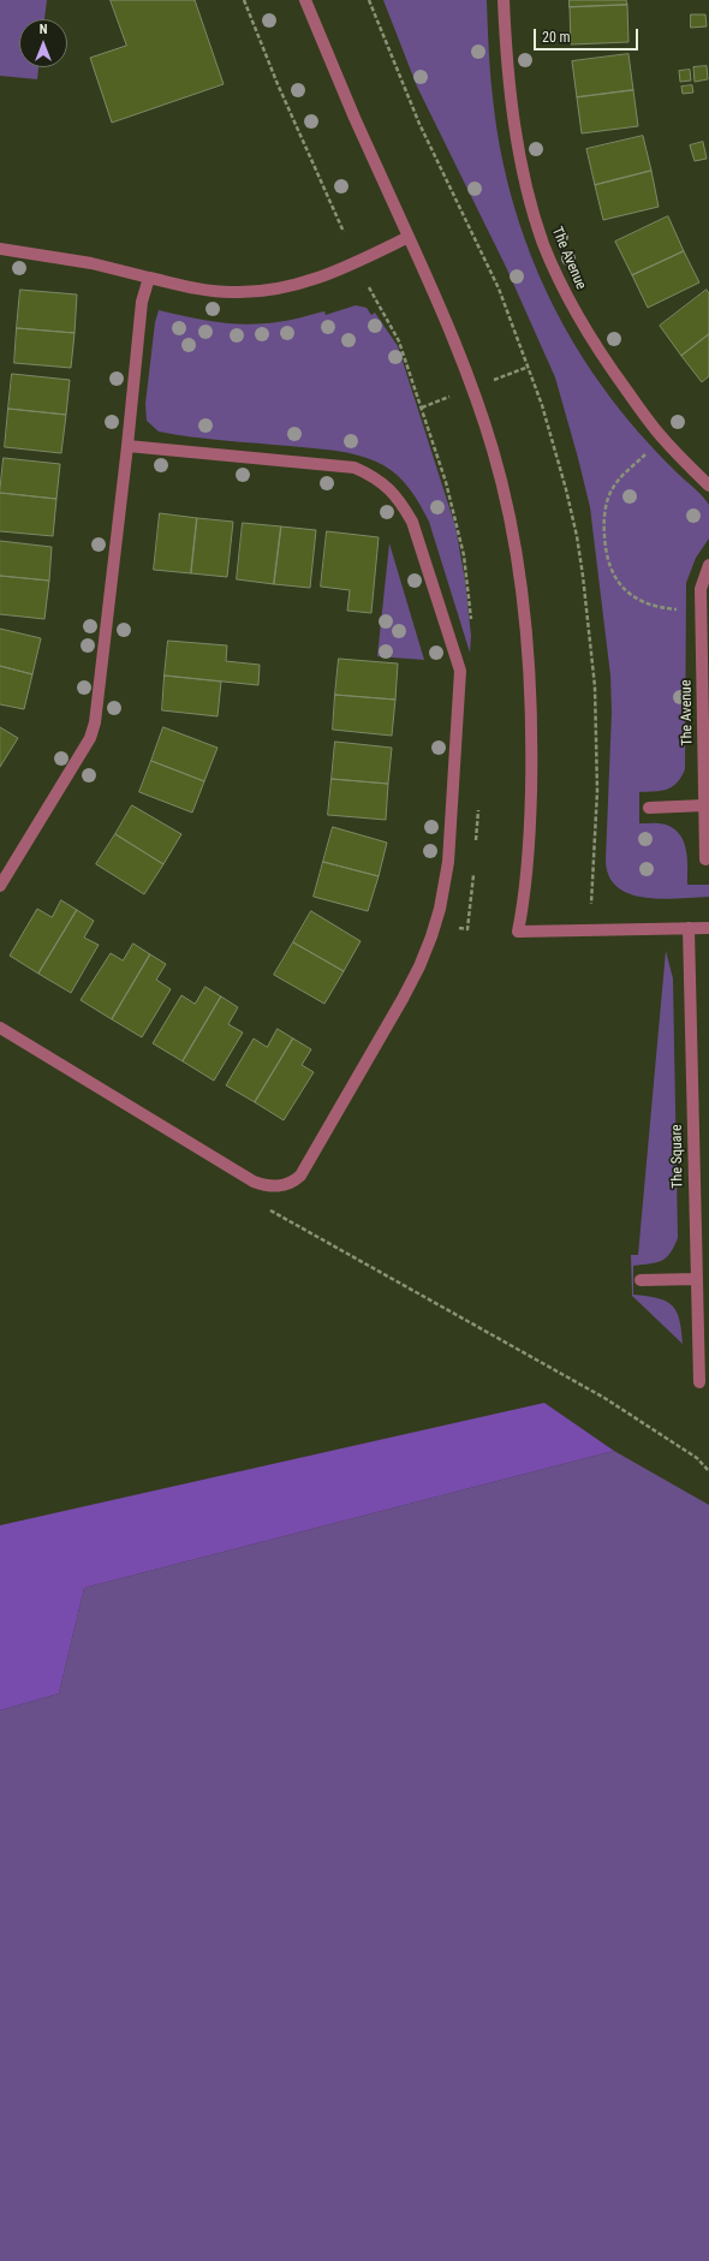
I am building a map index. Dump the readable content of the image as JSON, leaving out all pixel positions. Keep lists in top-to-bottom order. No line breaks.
{"streets":{"street":["The Avenue","The Square"]},"scale_bar":"20 m","north":"top"}
